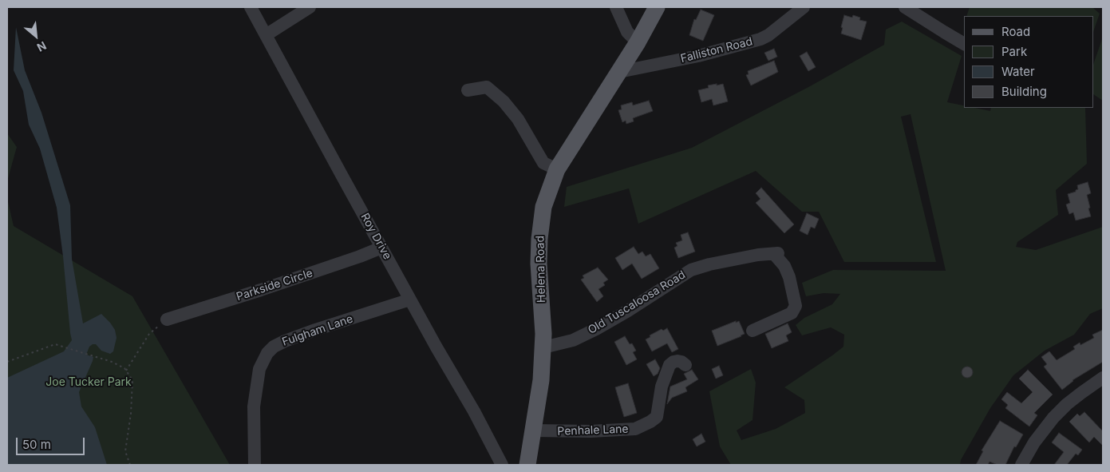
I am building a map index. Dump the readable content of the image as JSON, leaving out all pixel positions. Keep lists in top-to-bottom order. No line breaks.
{"streets":{"main road":["Helena Road"],"street":["Falliston Road","Roy Drive","Parkside Circle","Old Tuscaloosa Road","Fulgham Lane","Penhale Lane"]},"crossings":[["Falliston Road","Helena Road"],["Roy Drive","Parkside Circle"],["Roy Drive","Fulgham Lane"],["Helena Road","Old Tuscaloosa Road"],["Helena Road","Penhale Lane"]],"parks":["Joe Tucker Park"],"legend":["Road","Park","Water","Building"],"scale_bar":"50 m","north":"bottom right"}
